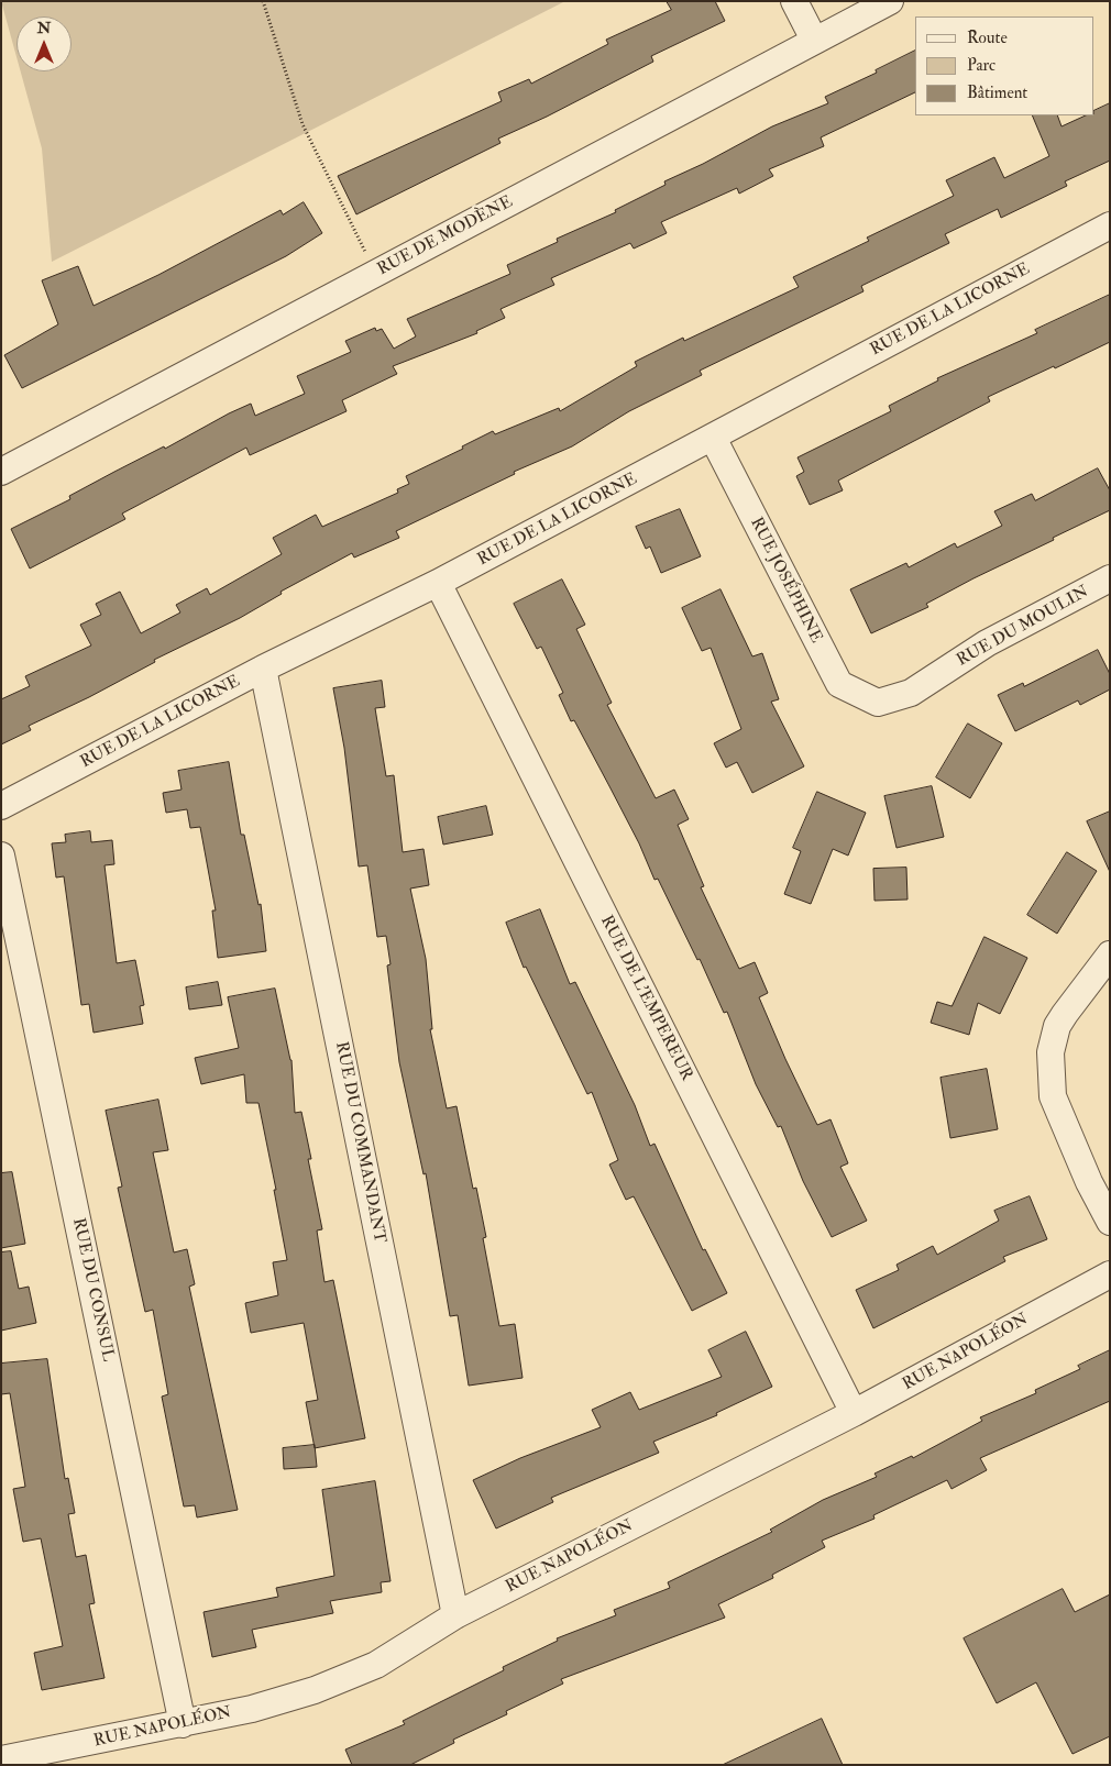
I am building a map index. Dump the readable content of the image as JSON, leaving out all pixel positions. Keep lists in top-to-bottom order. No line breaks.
{"streets":{"street":["RUE DE MODÈNE","RUE DE LA LICORNE","RUE JOSÉPHINE","RUE DU MOULIN","RUE DE L'EMPEREUR","RUE DU COMMANDANT","RUE DU CONSUL","RUE NAPOLÉON"]},"crossings":[["RUE DE LA LICORNE","RUE JOSÉPHINE"],["RUE DE LA LICORNE","RUE DE L'EMPEREUR"],["RUE DE LA LICORNE","RUE DU COMMANDANT"],["RUE JOSÉPHINE","RUE DU MOULIN"],["RUE DE L'EMPEREUR","RUE NAPOLÉON"],["RUE DU COMMANDANT","RUE NAPOLÉON"],["RUE DU CONSUL","RUE NAPOLÉON"]],"legend":["Route","Parc","Bâtiment"],"north":"top"}
